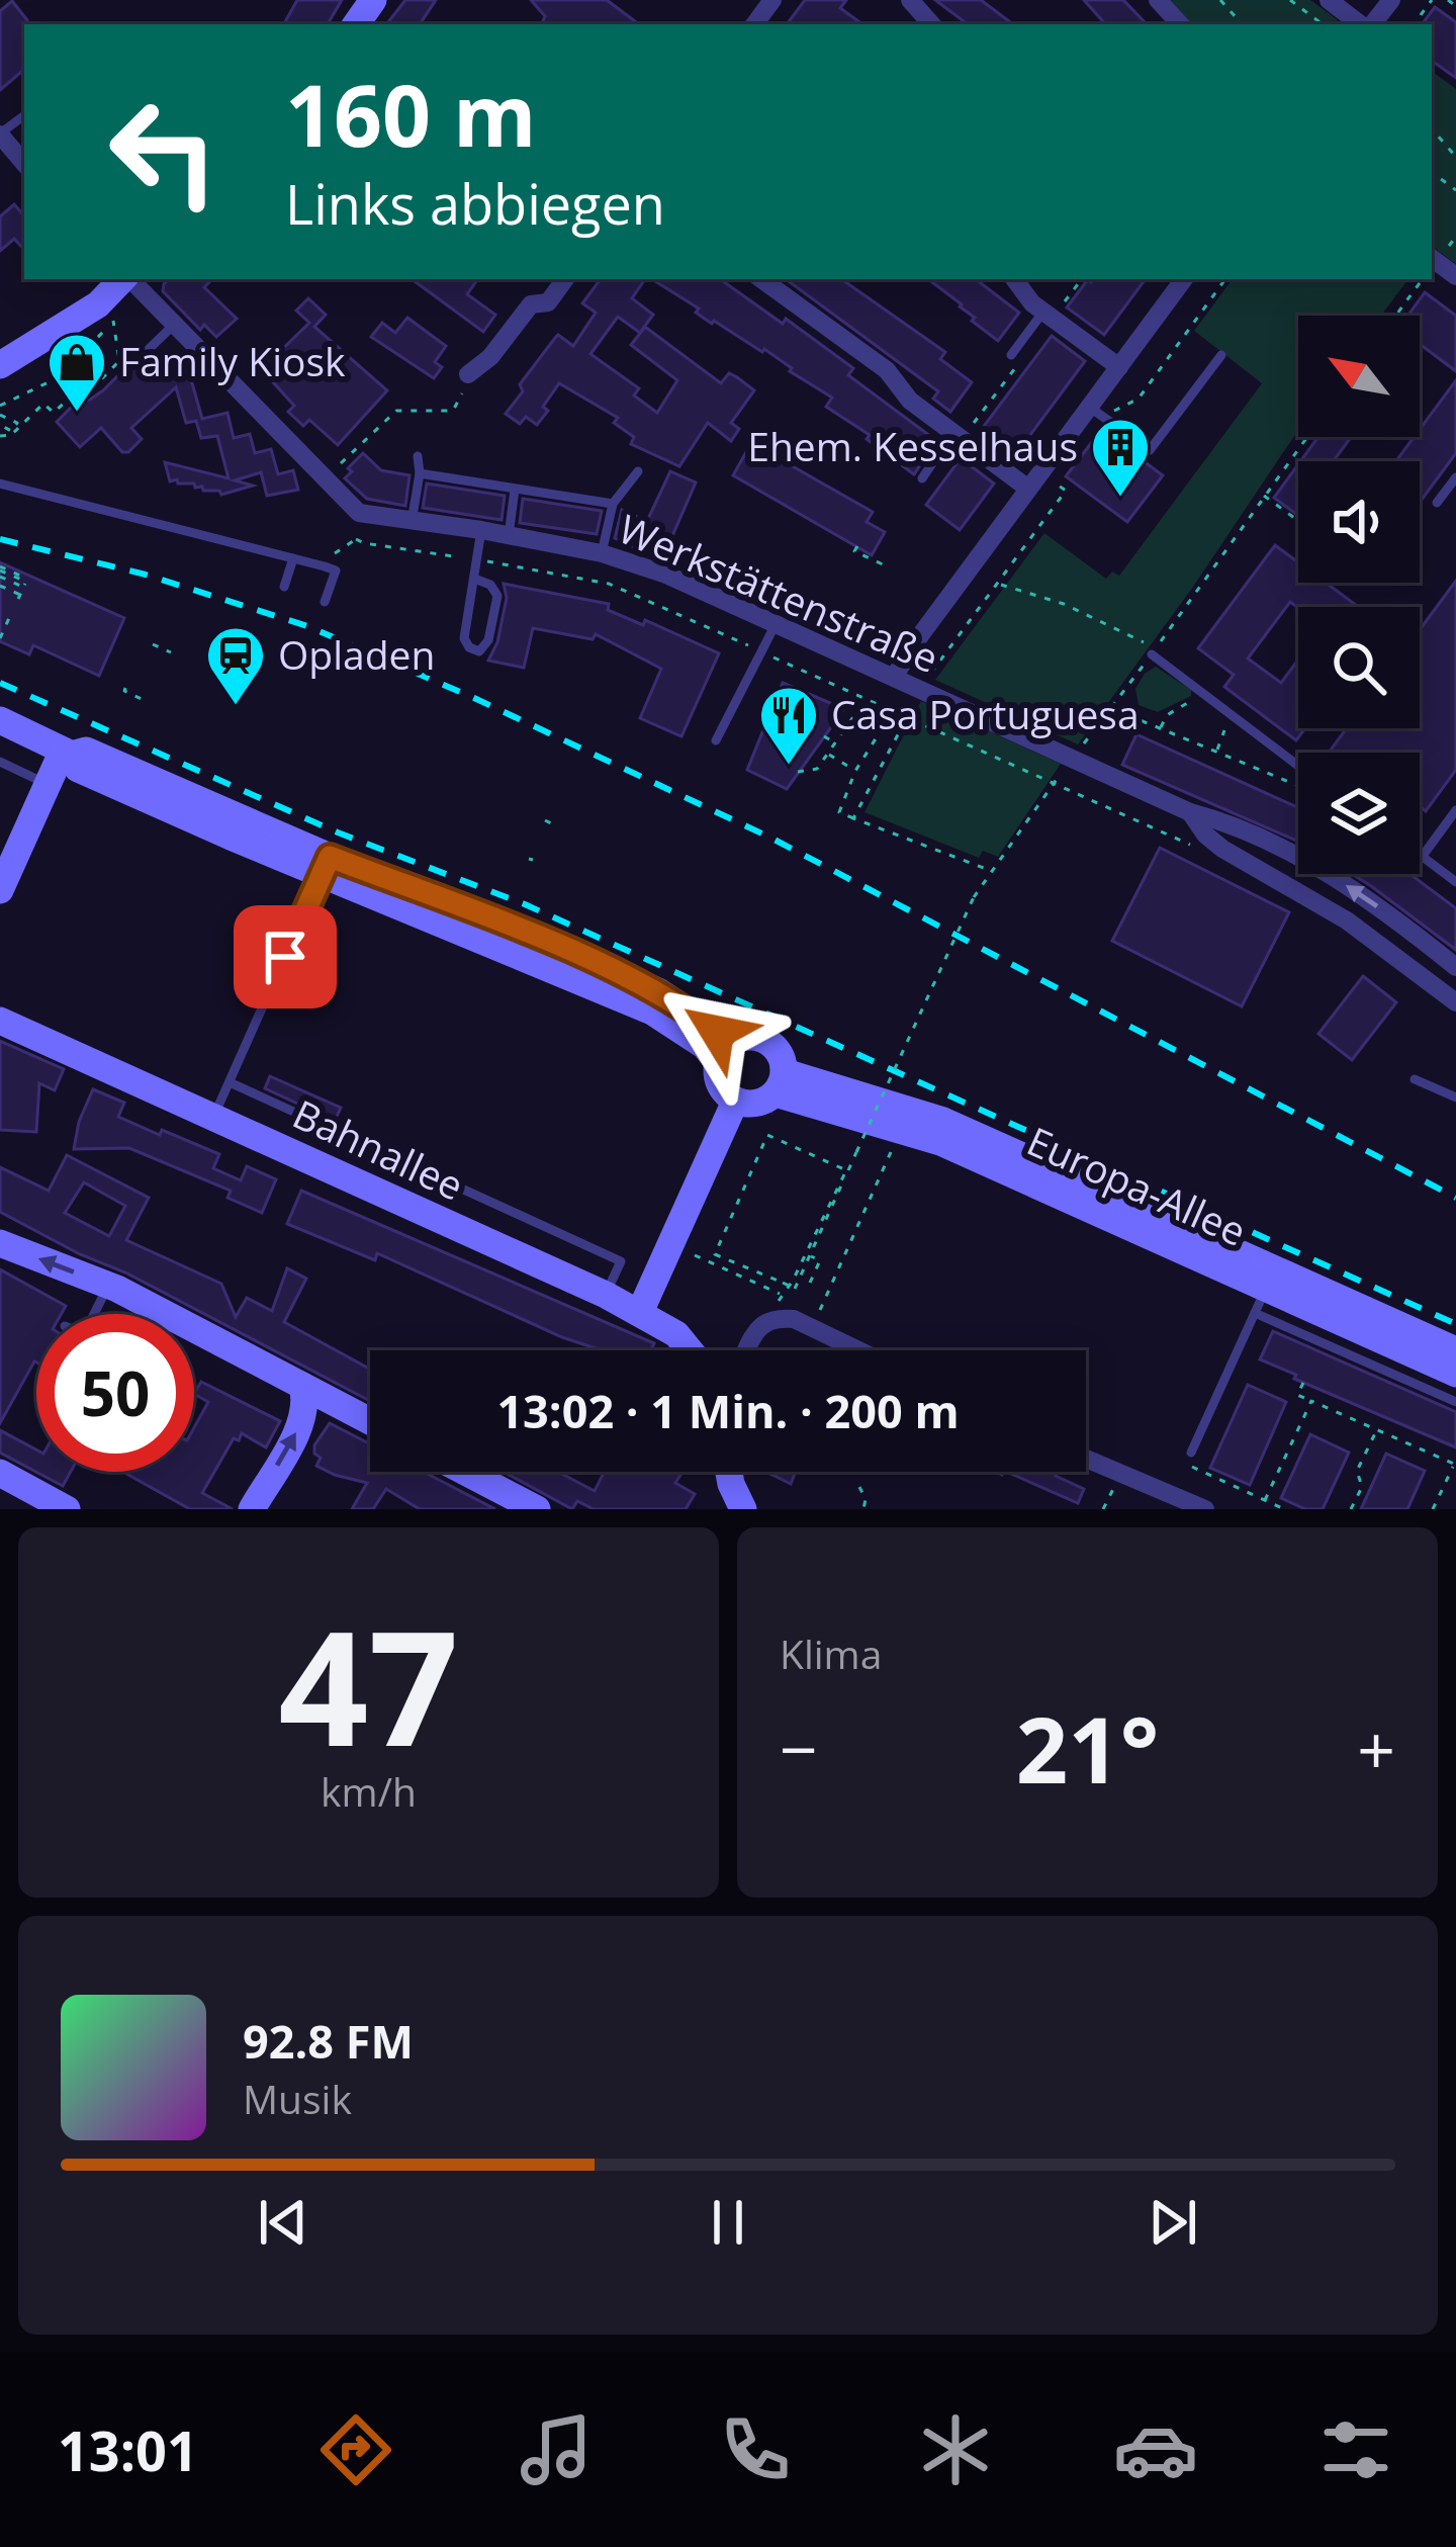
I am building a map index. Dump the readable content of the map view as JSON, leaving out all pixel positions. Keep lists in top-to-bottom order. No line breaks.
{"streets":{"main road":["Bahnallee","Europa-Allee"],"street":["Werkstättenstraße"]},"places":{"shop":["Family Kiosk"],"building":["Ehem. Kesselhaus"],"station":["Opladen"],"restaurant":["Casa Portuguesa"]},"north":"top left","page":{"turn":["160 m","Links abbiegen"],"limit":"50","trip":"13:02 · 1 Min. · 200 m","tile":[["47","km/h"],"Klima"],"heat":["−","21°","+"],"song":["92.8 FM","Musik"],"tabs":"13:01"}}
